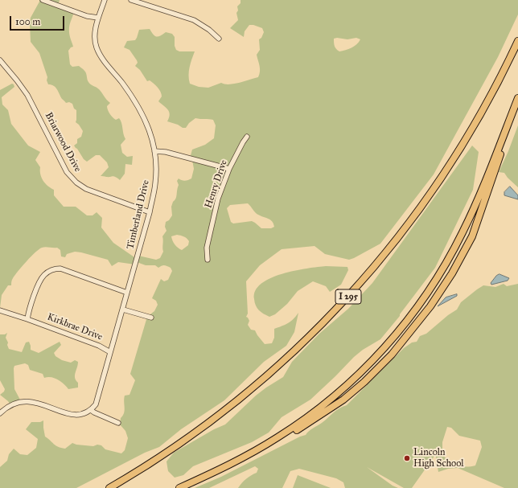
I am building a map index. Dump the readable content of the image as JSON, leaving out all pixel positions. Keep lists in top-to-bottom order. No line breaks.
{"streets":{"highway":["I 295"],"street":["Briarwood Drive","Henry Drive","Timberland Drive","Kirkbrae Drive"]},"crossings":[["Briarwood Drive","Timberland Drive"],["Timberland Drive","Kirkbrae Drive"]],"places":["Lincoln High School"],"scale_bar":"100 m"}
